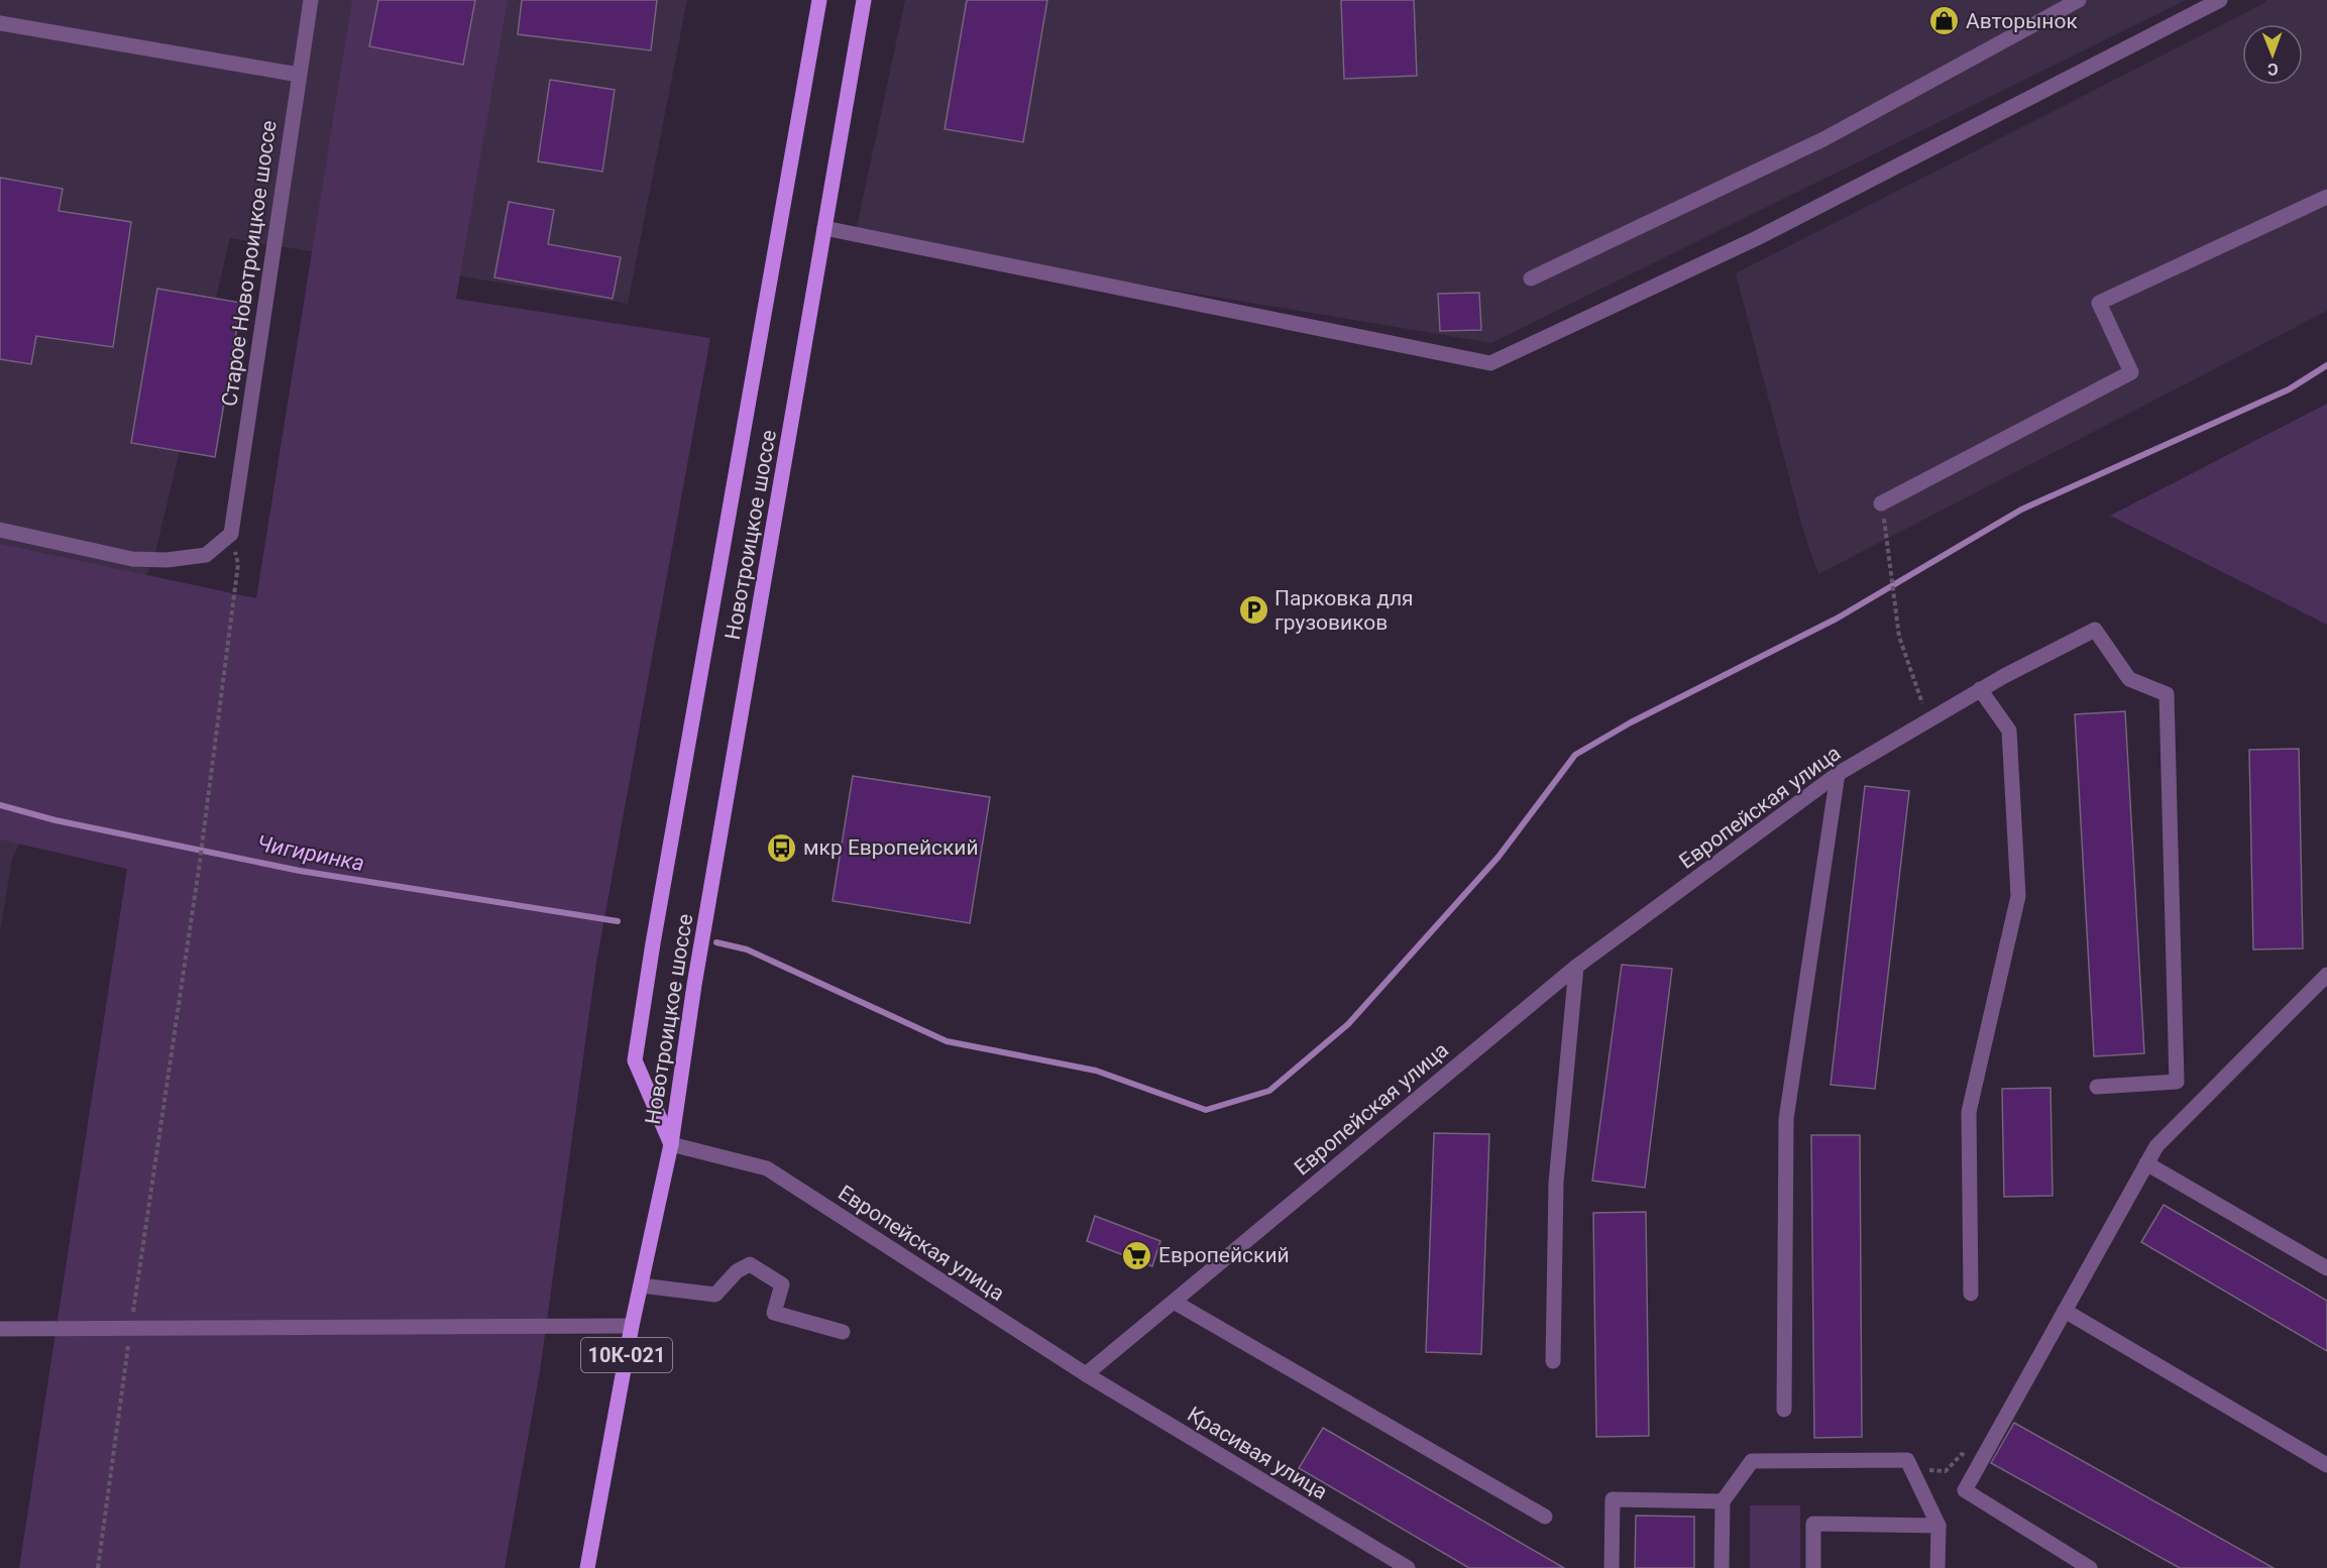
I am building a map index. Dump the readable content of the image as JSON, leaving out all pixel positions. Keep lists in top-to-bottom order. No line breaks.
{"streets":{"main road":["Новотроицкое шоссе","10К-021"],"street":["Старое Новотроицкое шоссе","Европейская улица","Красивая улица"]},"crossings":[["Новотроицкое шоссе","Европейская улица"],["Новотроицкое шоссе","10К-021"],["Европейская улица","10К-021"],["Европейская улица","Красивая улица"]],"water":["Чигиринка"],"places":{"shop":["Авторынок"],"parking":["Парковка для грузовиков"],"bus stop":["мкр Европейский"],"supermarket":["Европейский"]},"north":"bottom"}
